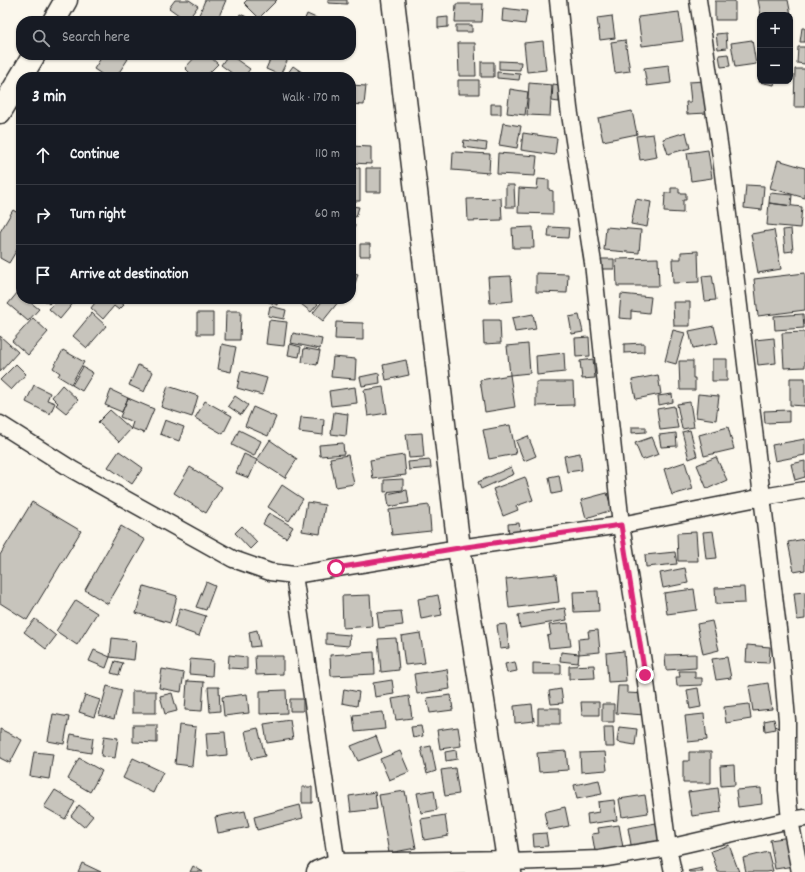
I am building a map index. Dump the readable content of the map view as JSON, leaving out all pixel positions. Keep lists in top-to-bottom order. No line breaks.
{"page":{"map_buttons":["+","−"],"search":"Search here","heading":["3 min","Walk · 170 m"],"list":[["Continue","110 m"],["Turn right","60 m"],"Arrive at destination"]}}
